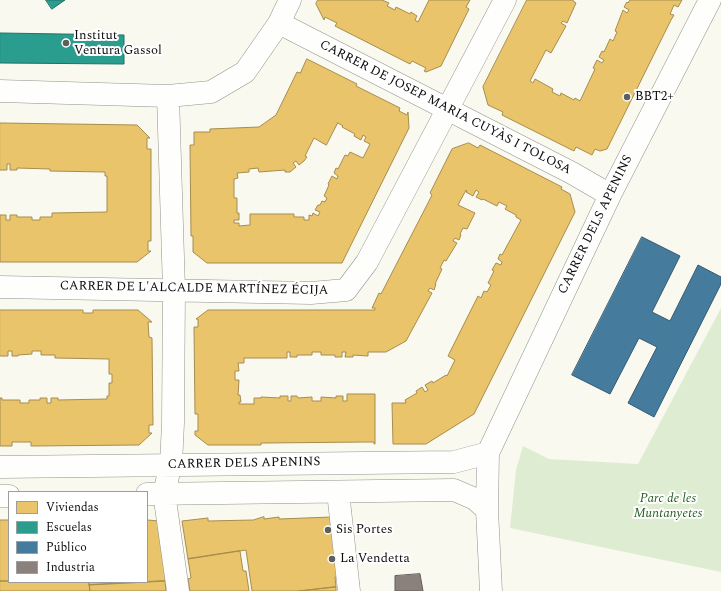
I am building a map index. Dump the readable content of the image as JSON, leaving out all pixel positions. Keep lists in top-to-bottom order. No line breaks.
{"streets":{"street":["CARRER DE JOSEP MARIA CUYÀS I TOLOSA","CARRER DELS APENINS","CARRER DE L'ALCALDE MARTÍNEZ ÉCIJA"]},"crossings":[["CARRER DE JOSEP MARIA CUYÀS I TOLOSA","CARRER DELS APENINS"],["CARRER DE JOSEP MARIA CUYÀS I TOLOSA","CARRER DE L'ALCALDE MARTÍNEZ ÉCIJA"]],"parks":["Parc de les Muntanyetes"],"places":["Institut Ventura Gassol","BBT2+","Sis Portes","La Vendetta"],"legend":["Viviendas","Escuelas","Público","Industria"]}
